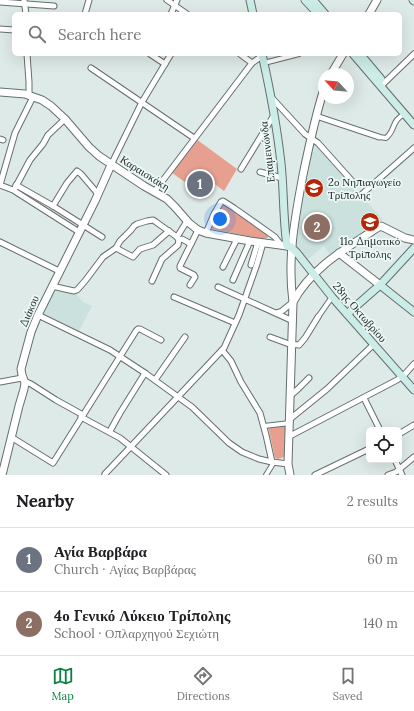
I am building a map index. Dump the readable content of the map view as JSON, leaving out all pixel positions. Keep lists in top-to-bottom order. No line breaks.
{"streets":{"main road":["Επαμεινώνδα","28ης Οκτωβρίου"],"street":["Καραισκάκη","Διάκου"]},"crossings":[["Επαμεινώνδα","Καραισκάκη"],["Επαμεινώνδα","28ης Οκτωβρίου"],["Καραισκάκη","Διάκου"],["Καραισκάκη","28ης Οκτωβρίου"]],"places":{"school or university":["2ο Νηπιαγωγείο Τρίπολης","11ο Δημοτικό Τρίπολης"]},"north":"top left","page":{"search":"Search here","pins":["1","2"],"heading":["Nearby","2 results"],"list":[{"mark":"1","name":"Αγία Βαρβάρα","note":"Church · Αγίας Βαρβάρας","value":"60 m"},{"mark":"2","name":"4ο Γενικό Λύκειο Τρίπολης","note":"School · Οπλαρχηγού Σεχιώτη","value":"140 m"}],"nav":["Map","Directions","Saved"]}}
